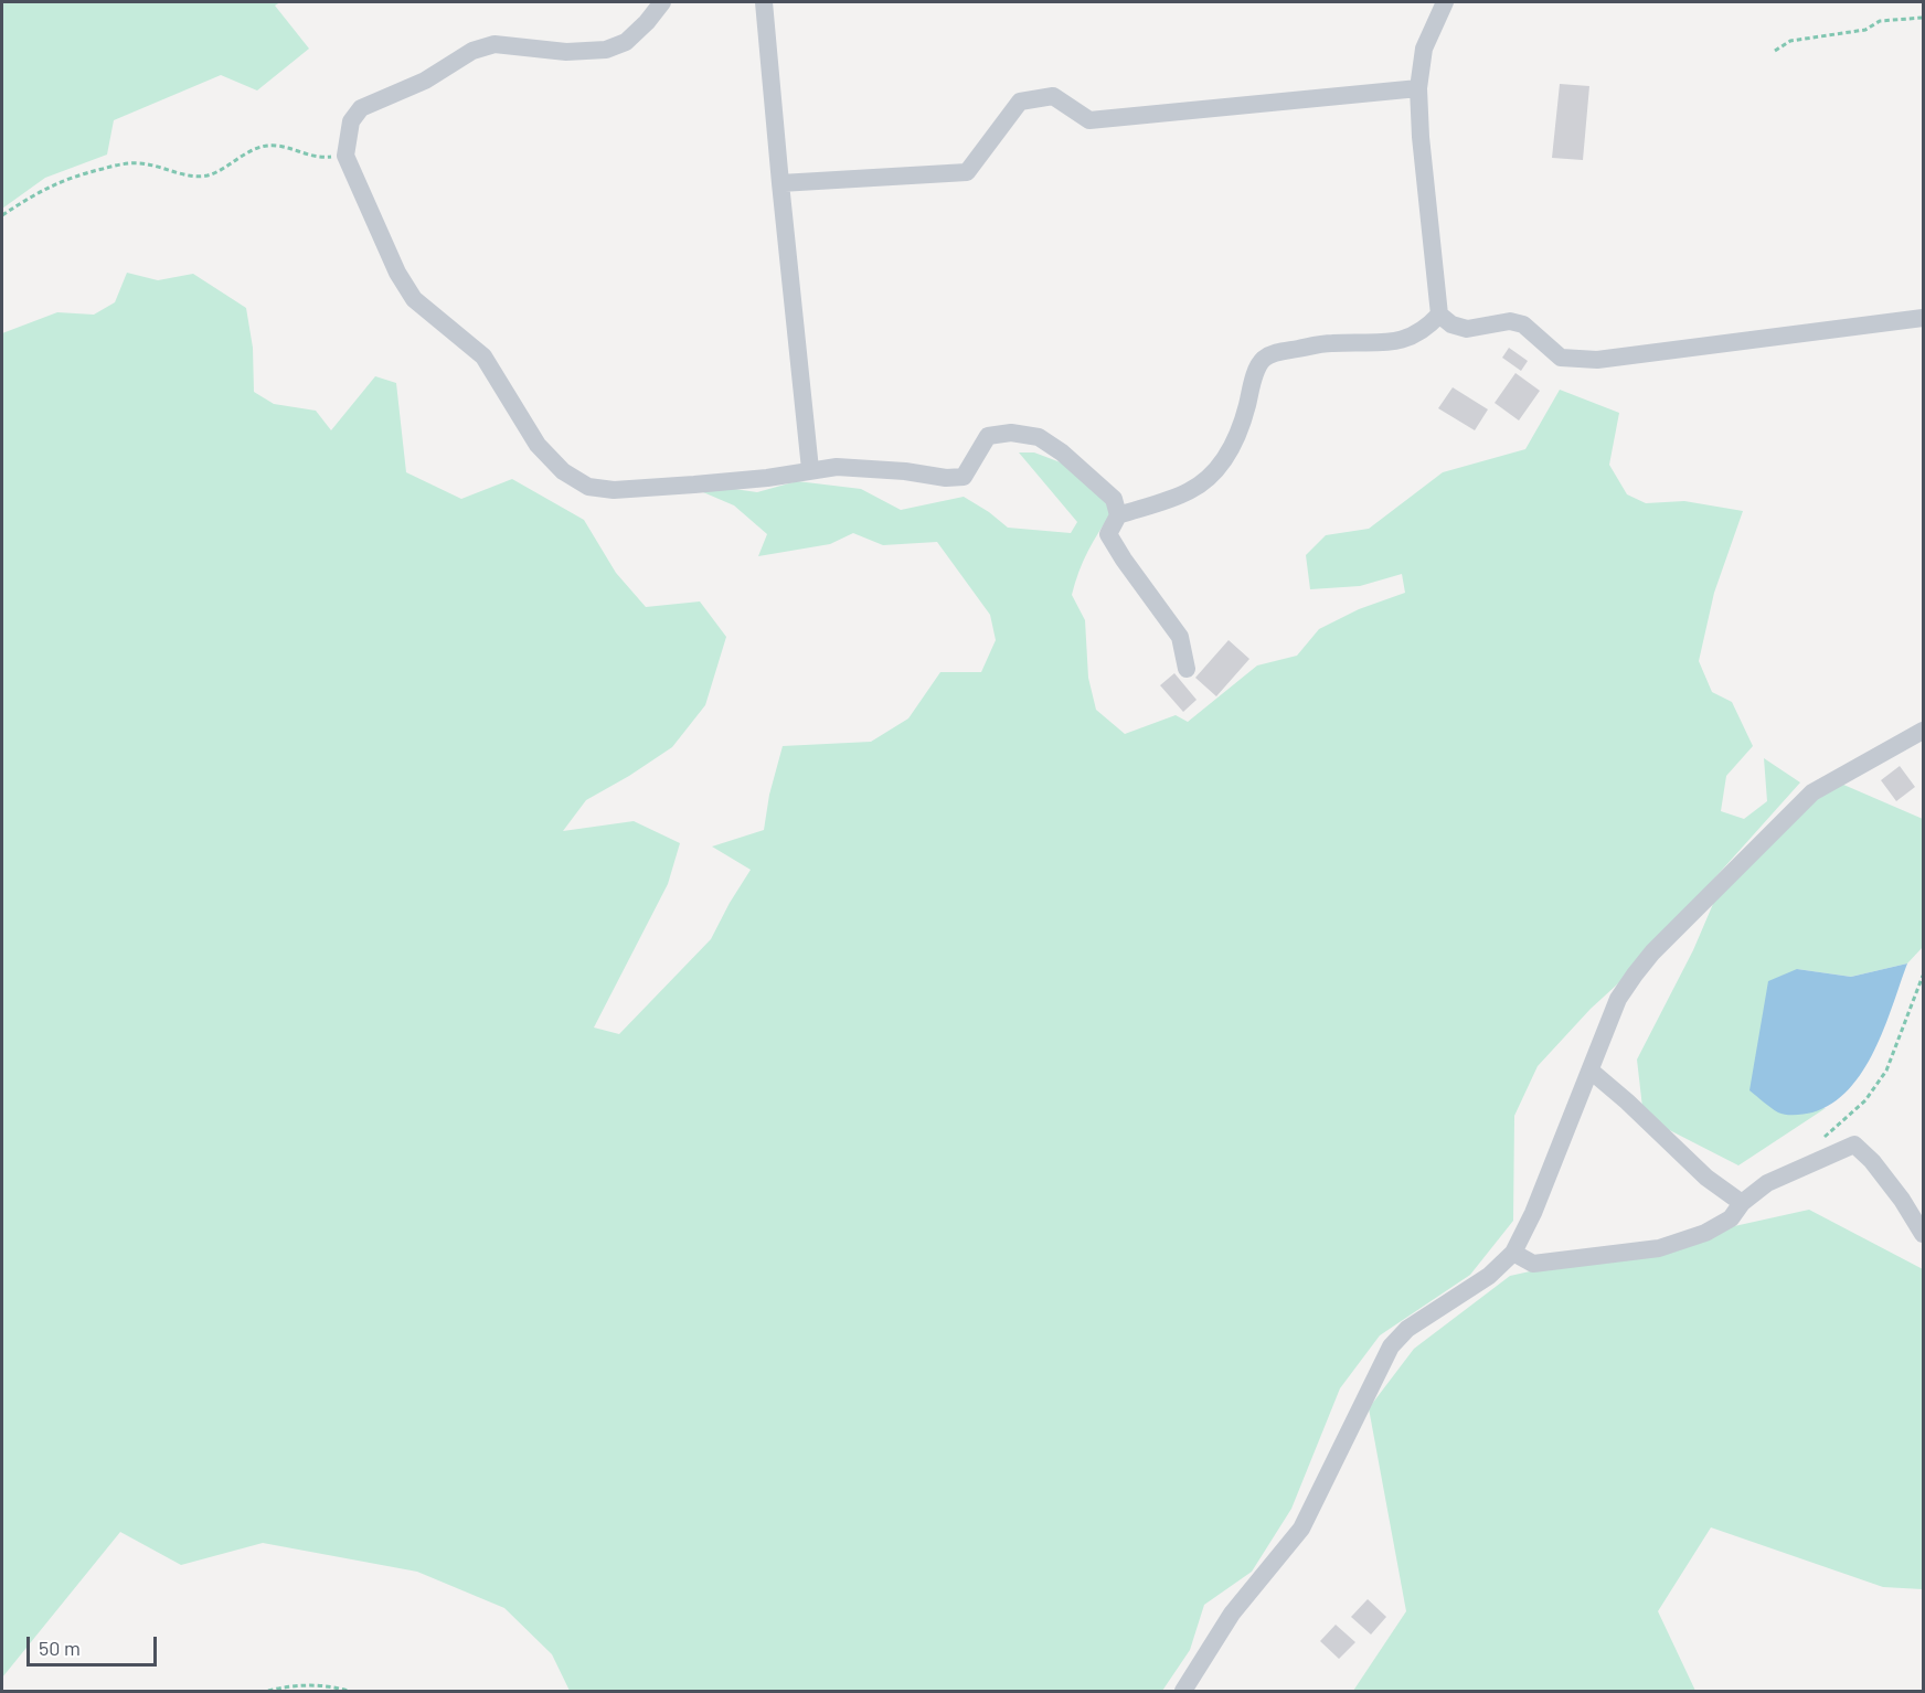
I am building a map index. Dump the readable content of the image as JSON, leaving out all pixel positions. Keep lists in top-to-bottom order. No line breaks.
{"scale_bar":"50 m"}
